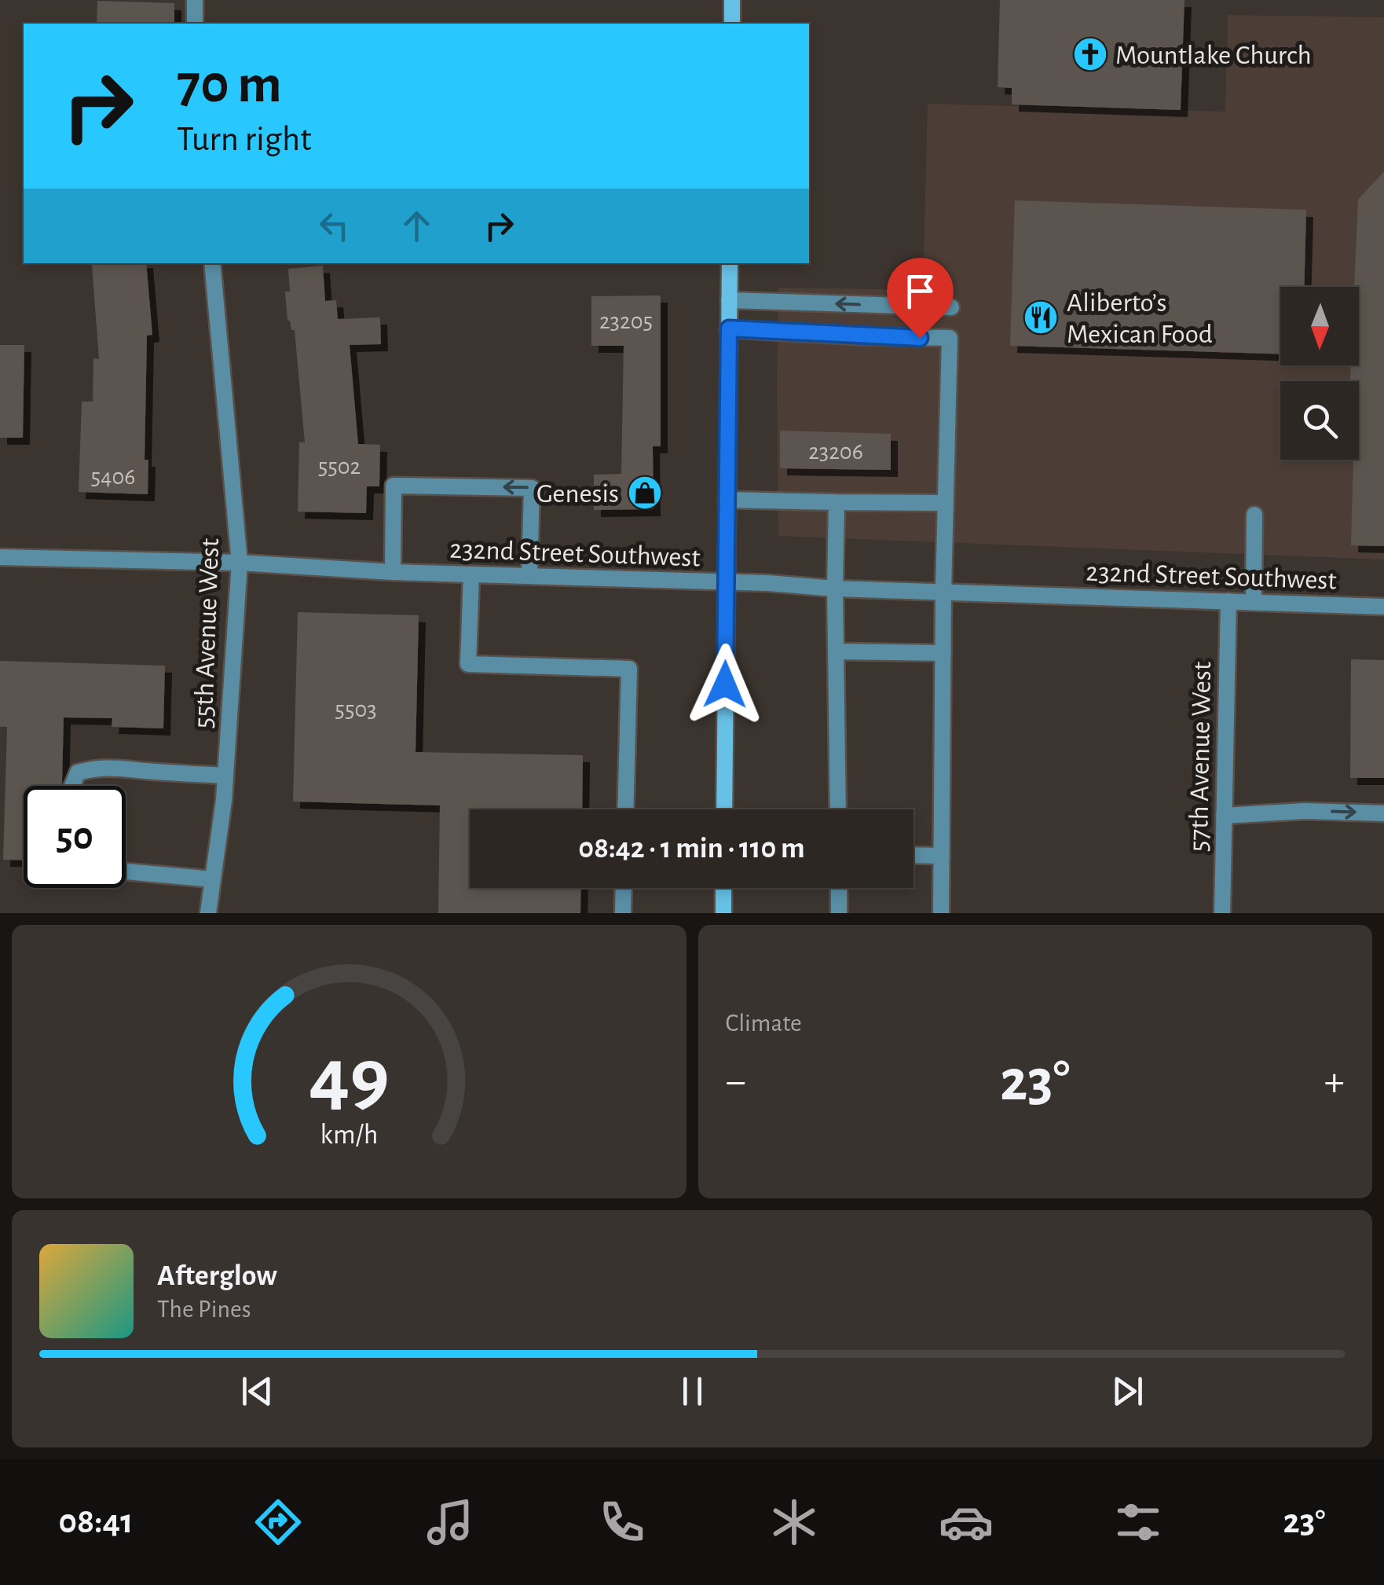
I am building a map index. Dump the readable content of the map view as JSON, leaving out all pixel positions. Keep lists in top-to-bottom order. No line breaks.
{"streets":{"street":["232nd Street Southwest","55th Avenue West","57th Avenue West"]},"crossings":[["232nd Street Southwest","55th Avenue West"],["232nd Street Southwest","57th Avenue West"]],"places":{"church":["Mountlake Church"],"restaurant":["Aliberto’s Mexican Food"],"shop":["Genesis"]},"house_numbers":["23205","23206","5502","5406","5503"],"north":"bottom","page":{"turn":["70 m","Turn right"],"limit":"50","trip":"08:42 · 1 min · 110 m","tile":"Climate","heat":["−","23°","+"],"song":["Afterglow","The Pines"],"tabs":["08:41","23°"],"gauge":["49","km/h"]}}
